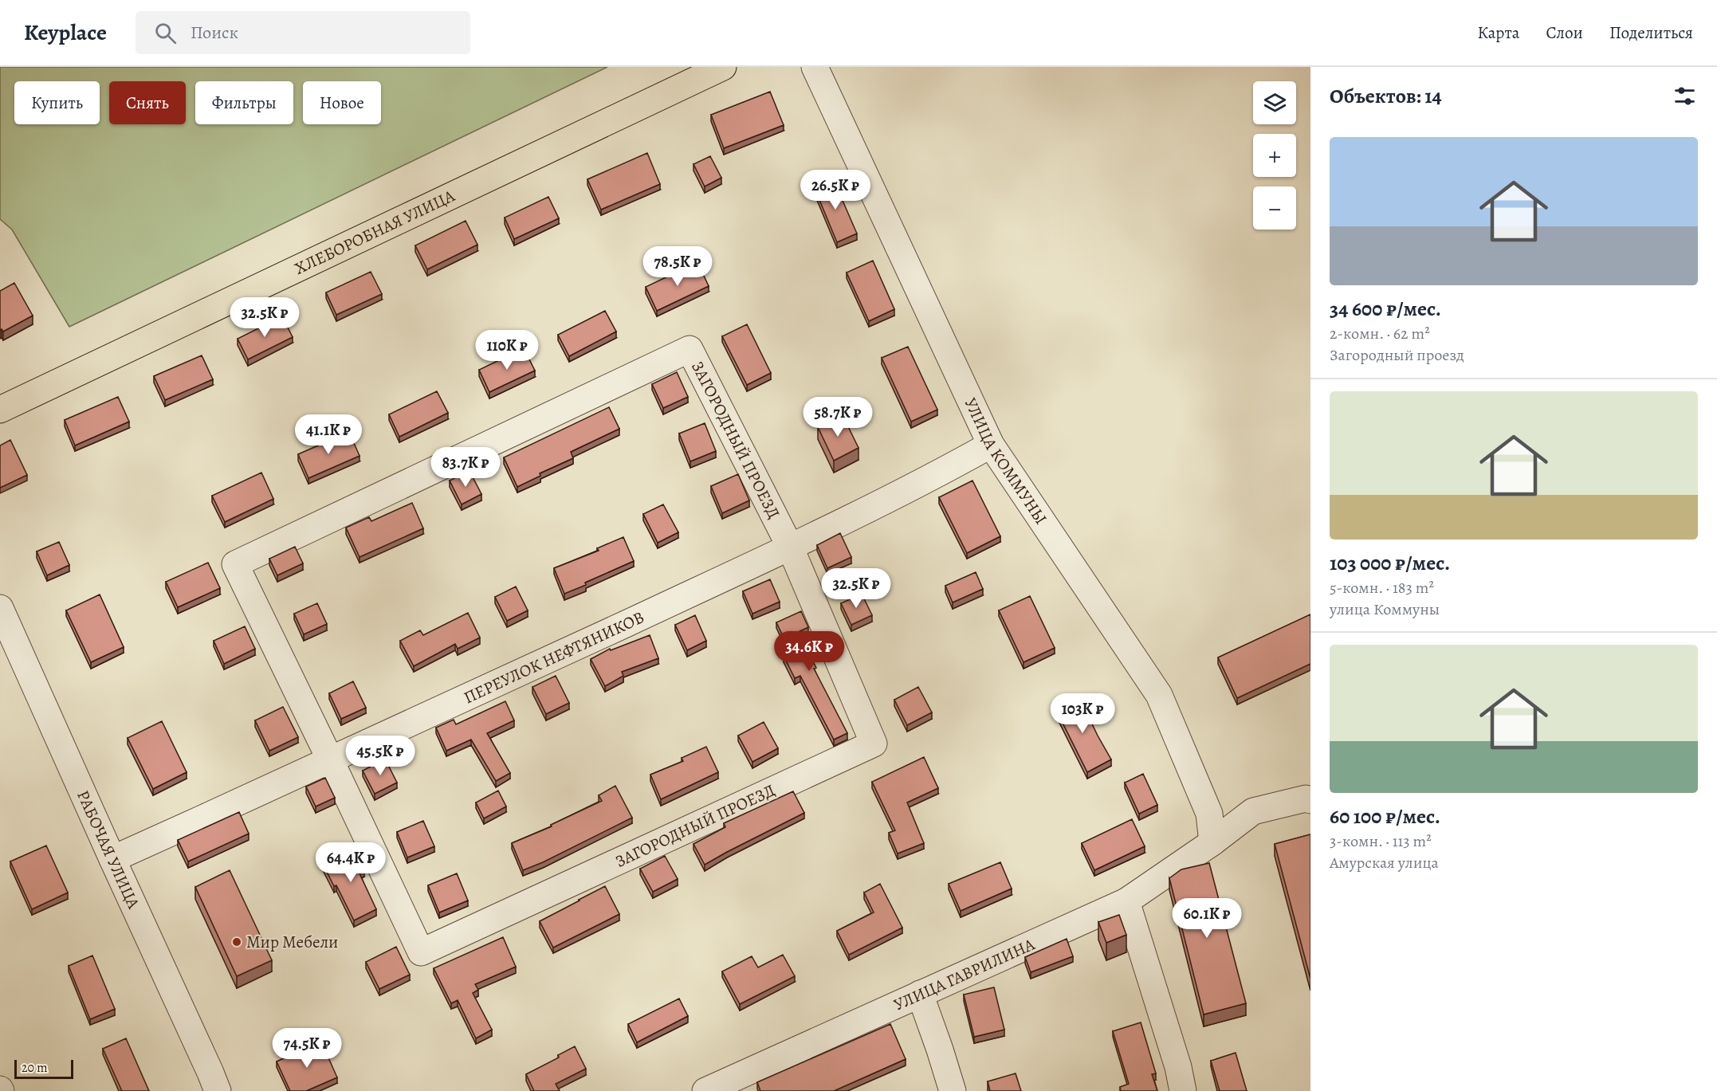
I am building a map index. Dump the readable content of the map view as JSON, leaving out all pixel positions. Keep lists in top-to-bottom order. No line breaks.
{"streets":{"main road":["ХЛЕБОРОБНАЯ УЛИЦА"],"street":["ЗАГОРОДНЫЙ ПРОЕЗД","УЛИЦА КОММУНЫ","ПЕРЕУЛОК НЕФТЯНИКОВ","РАБОЧАЯ УЛИЦА","УЛИЦА ГАВРИЛИНА"]},"crossings":[["ЗАГОРОДНЫЙ ПРОЕЗД","ПЕРЕУЛОК НЕФТЯНИКОВ"],["УЛИЦА КОММУНЫ","ПЕРЕУЛОК НЕФТЯНИКОВ"],["УЛИЦА КОММУНЫ","УЛИЦА ГАВРИЛИНА"],["ПЕРЕУЛОК НЕФТЯНИКОВ","РАБОЧАЯ УЛИЦА"]],"places":["Мир Мебели"],"scale_bar":"20 m","page":{"header":"Keyplace","search":"Поиск","nav":["Карта","Слои","Поделиться"],"heading":"Объектов: 14","map_buttons":["+","−"],"chip":["Купить","Снять","Фильтры","Новое"],"list":[{"name":"34 600 ₽/мес.","note":"2-комн. · 62 m² · Загородный проезд"},{"name":"103 000 ₽/мес.","note":"5-комн. · 183 m² · улица Коммуны"},{"name":"60 100 ₽/мес.","note":"3-комн. · 113 m² · Амурская улица"}],"price":["26.5K ₽","78.5K ₽","32.5K ₽","110K ₽","58.7K ₽","41.1K ₽","83.7K ₽","32.5K ₽","34.6K ₽","103K ₽","45.5K ₽","64.4K ₽","60.1K ₽","74.5K ₽"],"scale":"20 m"}}
